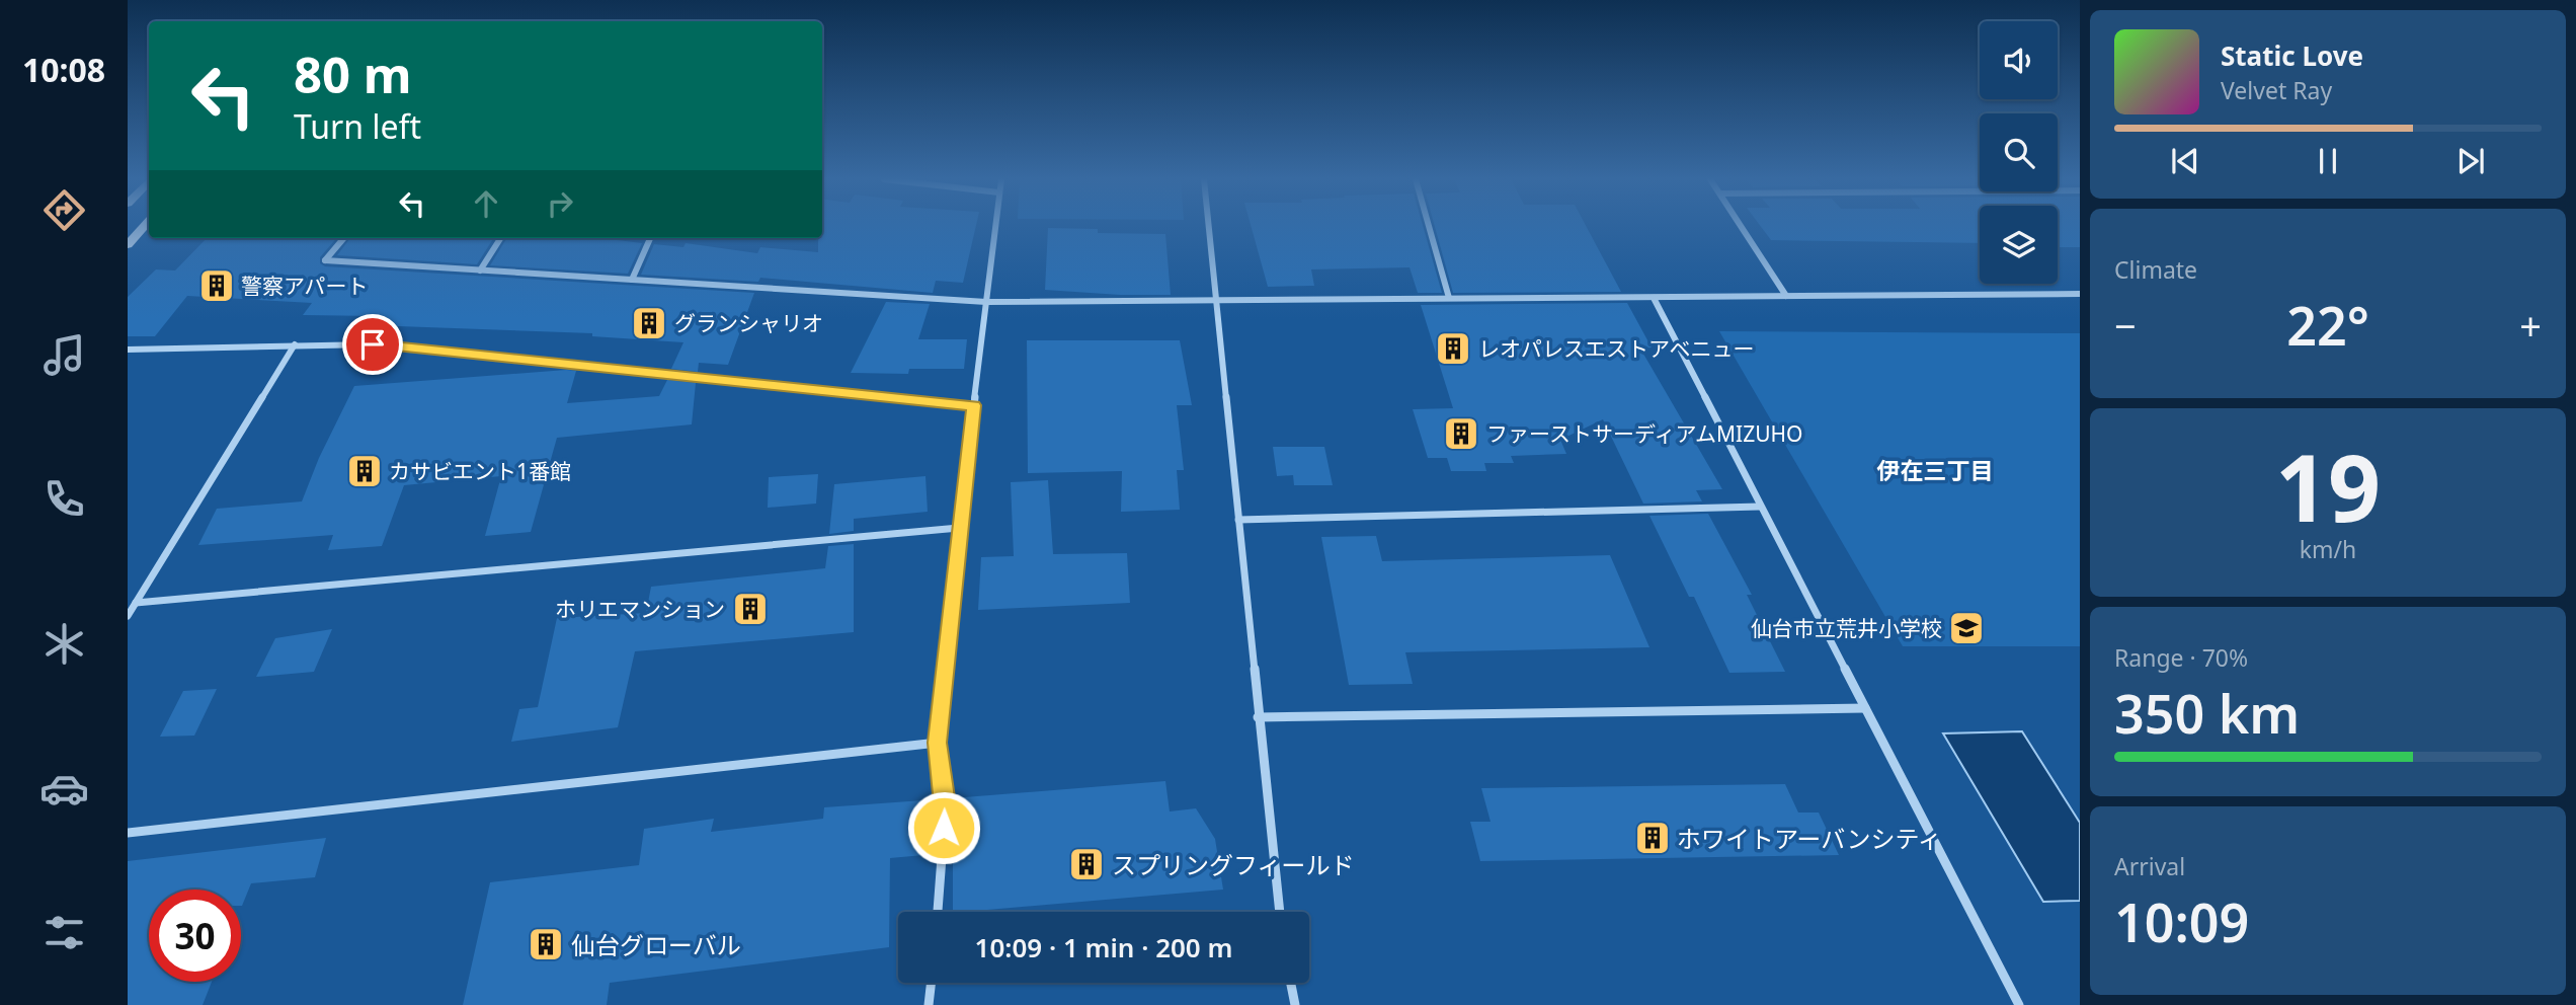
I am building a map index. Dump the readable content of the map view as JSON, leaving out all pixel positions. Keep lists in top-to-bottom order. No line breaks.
{"districts":["伊在三丁目"],"places":{"building":["警察アパート","グランシャリオ","レオパレスエストアベニュー","ファーストサーディアムMIZUHO","カサビエント1番館","ホリエマンション","ホワイトアーバンシティ","スプリングフィールド","仙台グローバル"],"school or university":["仙台市立荒井小学校"]},"page":{"tabs":"10:08","turn":["80 m","Turn left"],"song":["Static Love","Velvet Ray"],"tile":["Climate",["19","km/h"],["Range · 70%","350 km"],["Arrival","10:09"]],"heat":["−","22°","+"],"limit":"30","trip":"10:09 · 1 min · 200 m"}}
